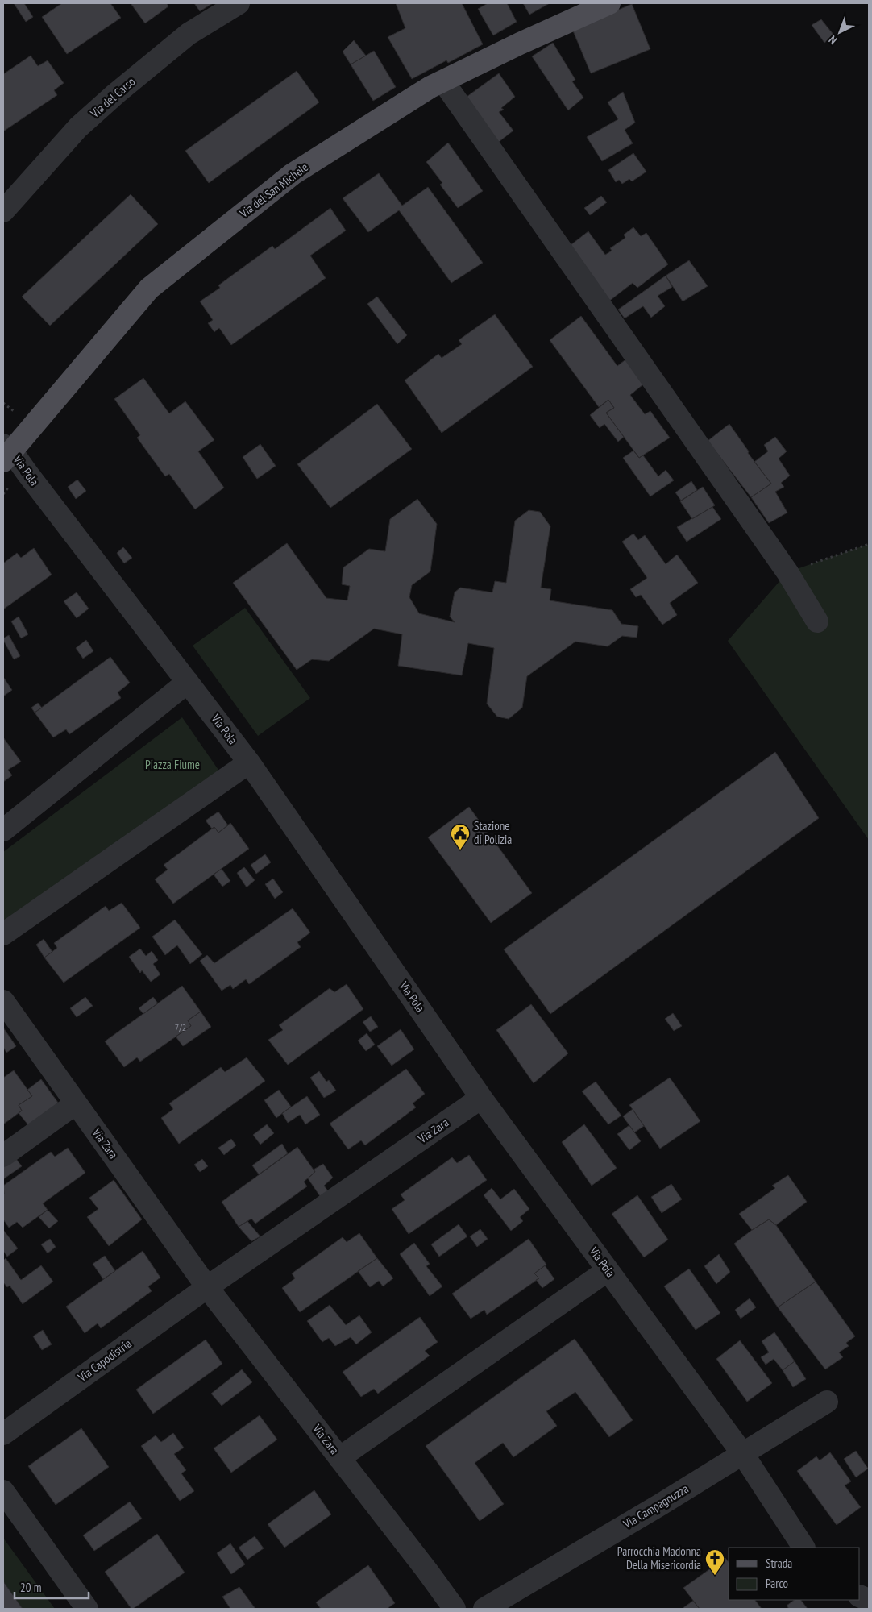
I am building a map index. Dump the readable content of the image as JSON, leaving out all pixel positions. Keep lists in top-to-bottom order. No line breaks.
{"streets":{"main road":["Via del San Michele"],"street":["Via del Carso","Via Pola","Via Zara","Via Capodistria","Via Campagnuzza"]},"crossings":[["Via del San Michele","Via Pola"],["Via Pola","Via Zara"],["Via Pola","Via Campagnuzza"],["Via Zara","Via Capodistria"]],"parks":["Piazza Fiume"],"places":{"public building":["Stazione di Polizia"],"church":["Parrocchia Madonna Della Misericordia"]},"house_numbers":["7/2"],"legend":["Strada","Parco"],"scale_bar":"20 m","north":"bottom left"}
